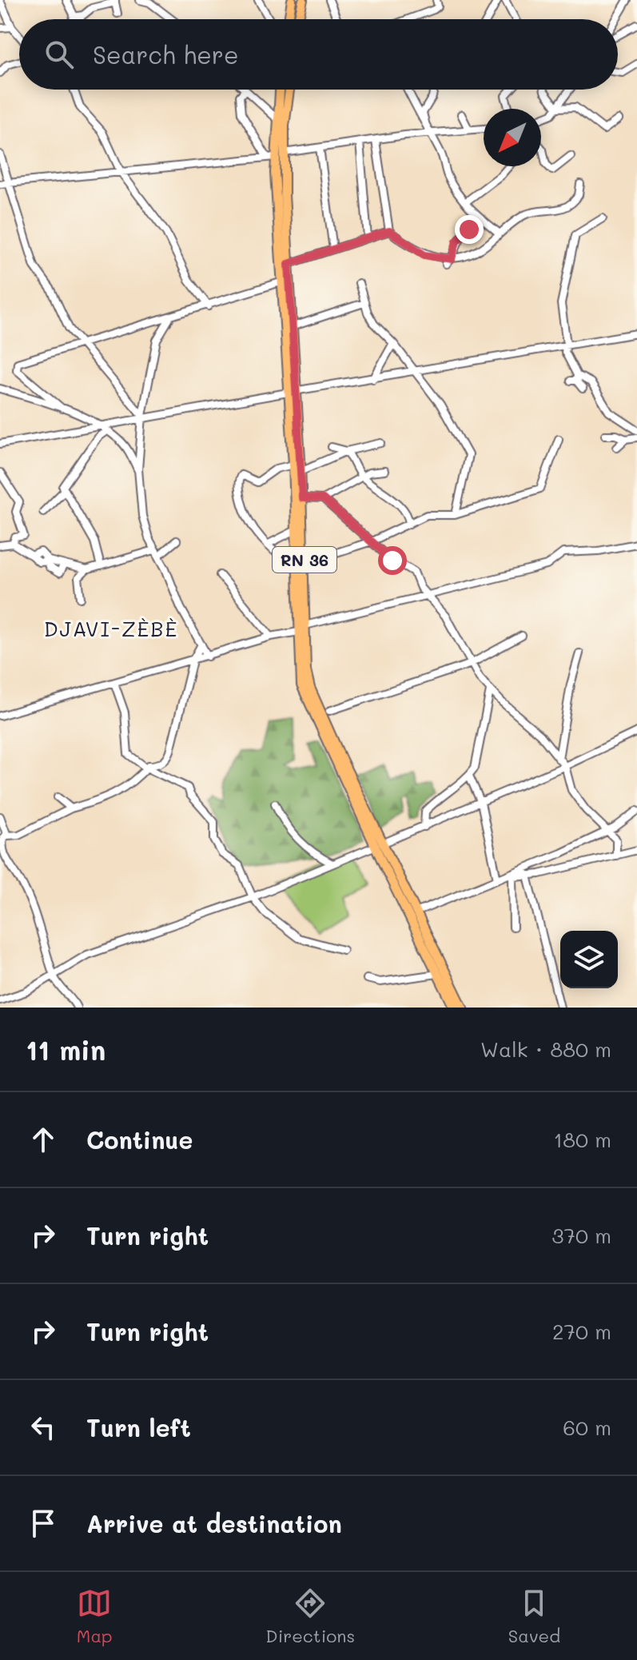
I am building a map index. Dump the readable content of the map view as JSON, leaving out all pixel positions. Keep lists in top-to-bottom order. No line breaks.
{"streets":{"main road":["RN 36"]},"districts":["DJAVI-ZÈBÈ"],"north":"bottom left","page":{"search":"Search here","heading":["11 min","Walk · 880 m"],"list":[["Continue","180 m"],["Turn right","370 m"],["Turn right","270 m"],["Turn left","60 m"],"Arrive at destination"],"nav":["Map","Directions","Saved"]}}
